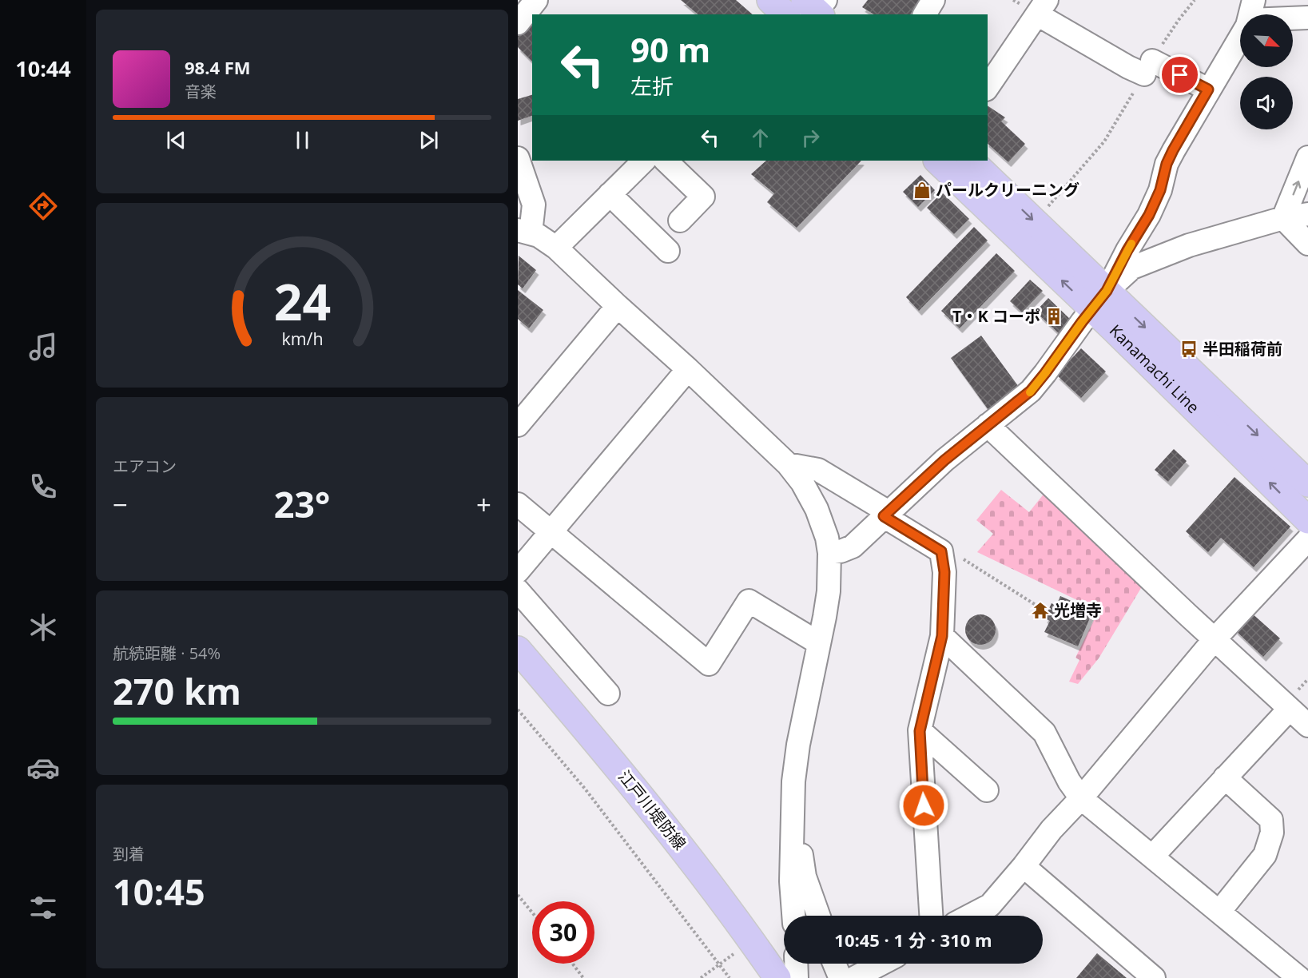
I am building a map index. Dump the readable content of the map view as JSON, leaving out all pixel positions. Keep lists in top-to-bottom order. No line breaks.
{"streets":{"main road":["Kanamachi Line","江戸川堤防線"]},"places":{"shop":["パールクリーニング"],"building":["T・K コーポ"],"bus stop":["半田稲荷前"],"temple":["光増寺"]},"north":"bottom right","page":{"tabs":"10:44","turn":["90 m","左折"],"song":["98.4 FM","音楽"],"tile":["エアコン",["航続距離 · 54%","270 km"],["到着","10:45"]],"heat":["−","23°","+"],"limit":"30","trip":"10:45 · 1 分 · 310 m","gauge":["24","km/h"]}}
